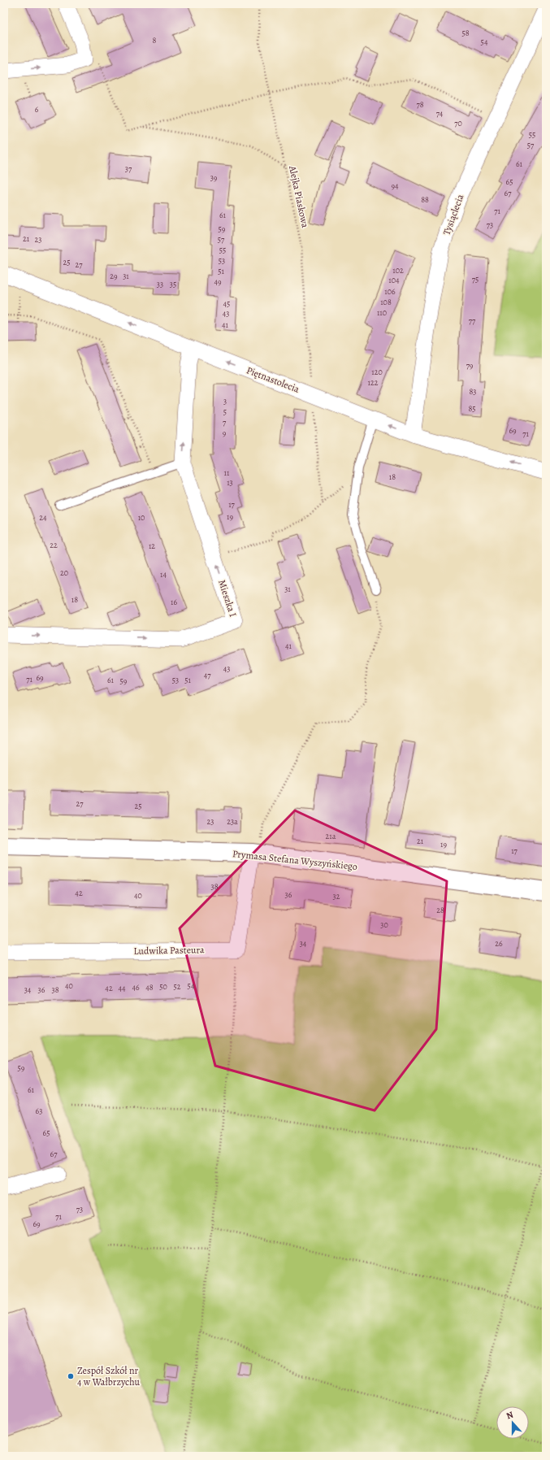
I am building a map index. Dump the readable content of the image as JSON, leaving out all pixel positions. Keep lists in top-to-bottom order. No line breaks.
{"streets":{"street":["Tysiąclecia","Piętnastolecia","Mieszka I","Prymasa Stefana Wyszyńskiego","Ludwika Pasteura"],"path":["Alejka Piaskowa"]},"crossings":[["Alejka Piaskowa","Piętnastolecia"],["Tysiąclecia","Piętnastolecia"],["Piętnastolecia","Mieszka I"]],"one_way":["Piętnastolecia"],"places":["Zespół Szkół nr 4 w Wałbrzychu"],"house_numbers":["58","8","54","78","6","74","70","55","57","61","37","39","65","94","67","88","71","61","73","59","21","23","57","55","53","25","27","102","51","29","31","75","104","49","33","35","106","108","45","110","43","77","41","79","120","122","83","3","85","5","7","69","9","71","11","18","13","17","19","24","10","22","12","20","14","31","18","16","41","43","47","69","71","61","53","51","59","27","25","23","23a","21a","21","19","17","38","42","36","40","32","28","30","34","26","40","54","50","52","46","48","42","44","34","36","38","59","61","63","65","67","73","71","69"],"north":"top"}
